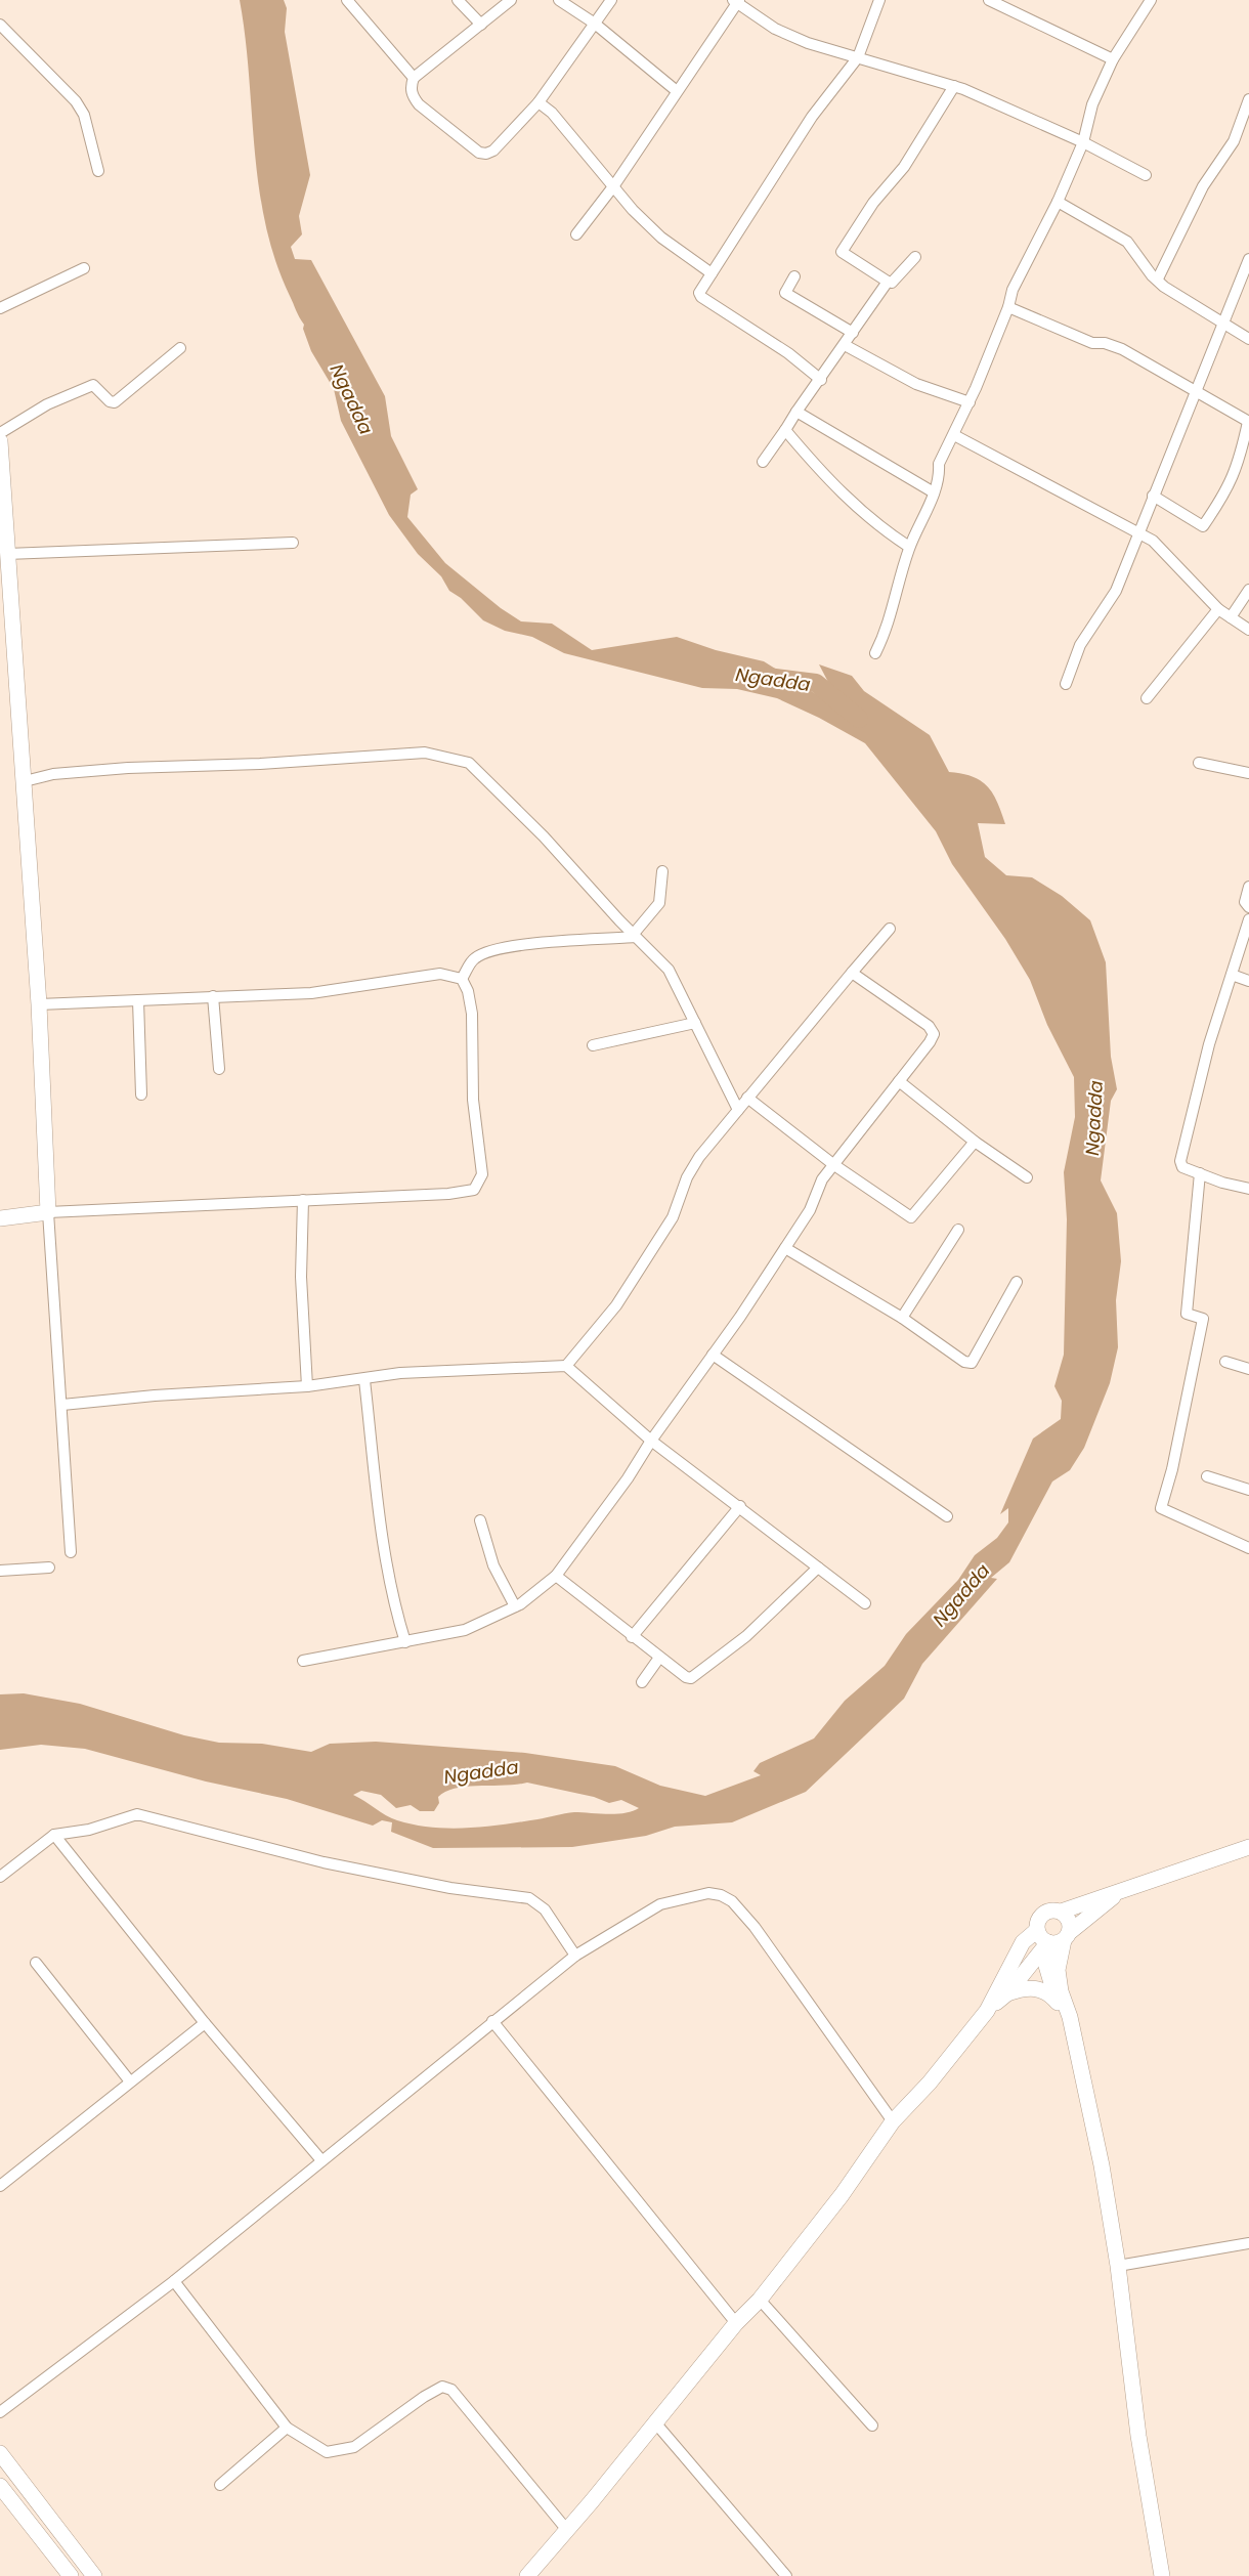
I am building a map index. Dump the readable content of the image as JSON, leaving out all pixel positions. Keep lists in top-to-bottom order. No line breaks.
{"water":["Ngadda"]}
